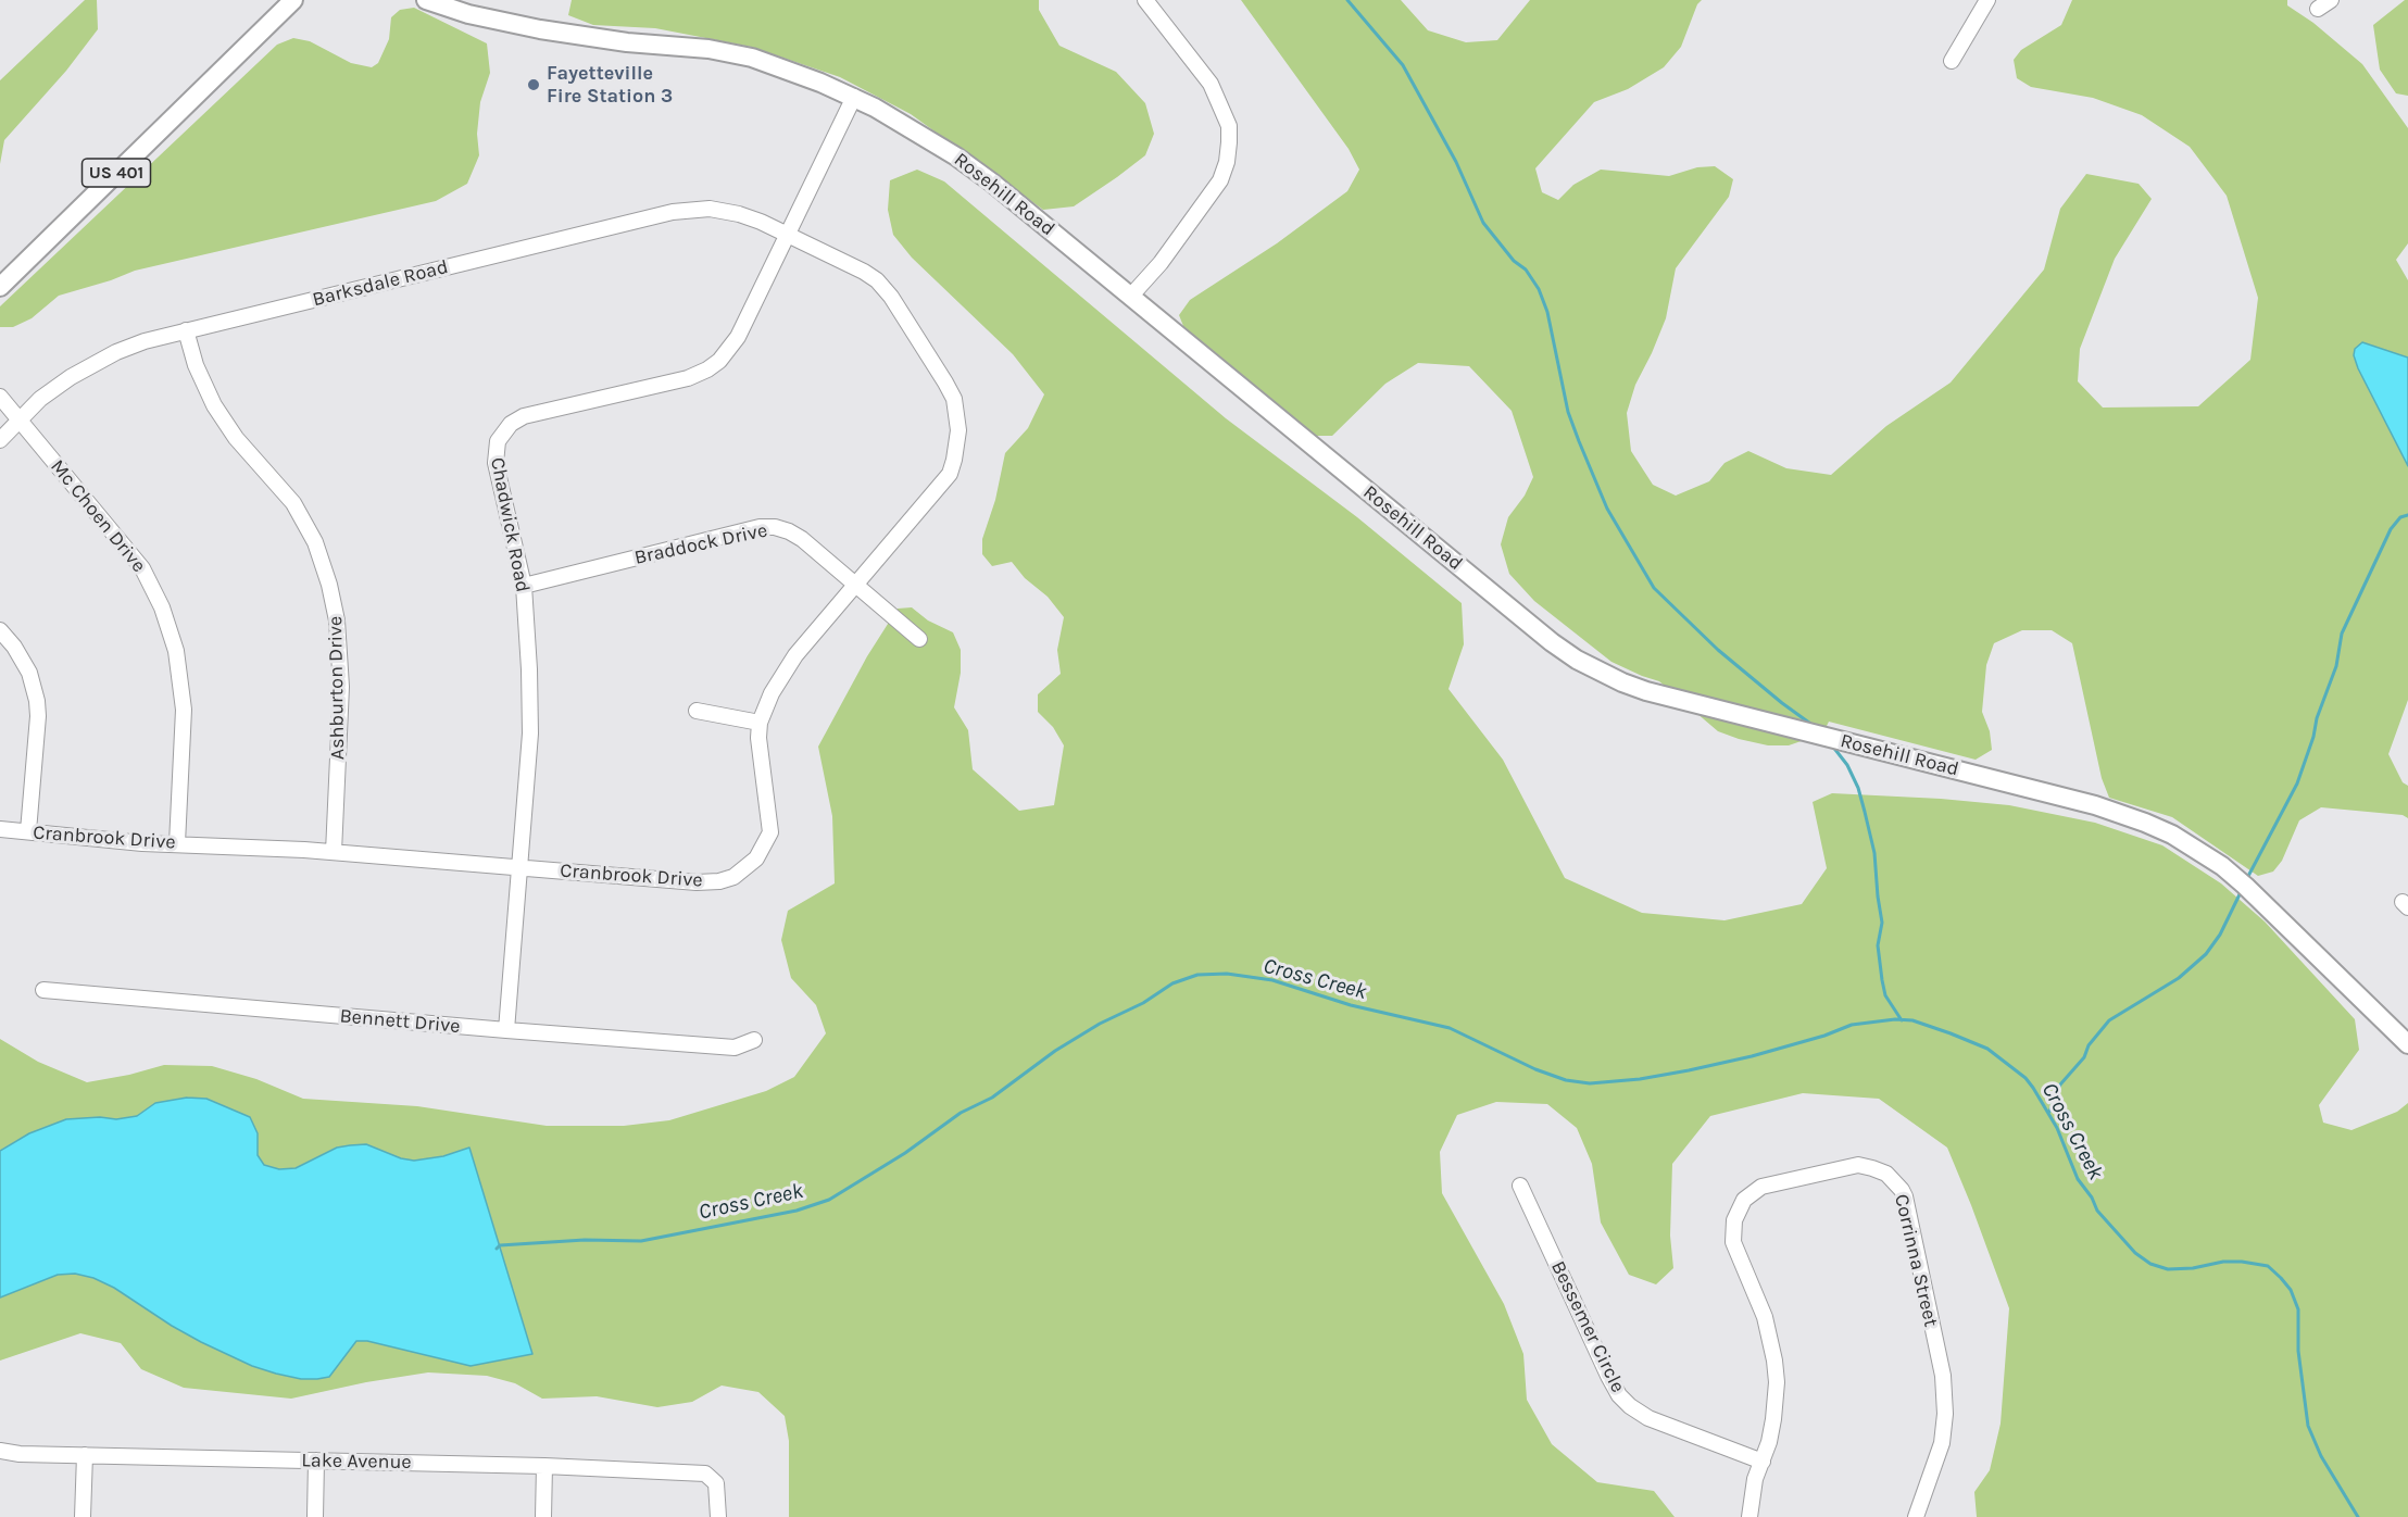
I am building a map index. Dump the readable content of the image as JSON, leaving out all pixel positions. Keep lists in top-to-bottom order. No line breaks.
{"streets":{"main road":["US 401","Rosehill Road"],"street":["Barksdale Road","Mc Choen Drive","Chadwick Road","Braddock Drive","Ashburton Drive","Cranbrook Drive","Bennett Drive","Corrinna Street","Bessemer Circle","Lake Avenue"]},"crossings":[["Rosehill Road","Chadwick Road"],["Barksdale Road","Mc Choen Drive"],["Barksdale Road","Chadwick Road"],["Barksdale Road","Ashburton Drive"],["Barksdale Road","Cranbrook Drive"],["Mc Choen Drive","Cranbrook Drive"],["Chadwick Road","Braddock Drive"],["Chadwick Road","Cranbrook Drive"],["Chadwick Road","Bennett Drive"],["Braddock Drive","Cranbrook Drive"],["Ashburton Drive","Cranbrook Drive"],["Corrinna Street","Bessemer Circle"]],"water":["Cross Creek"],"places":["Fayetteville Fire Station 3"]}
